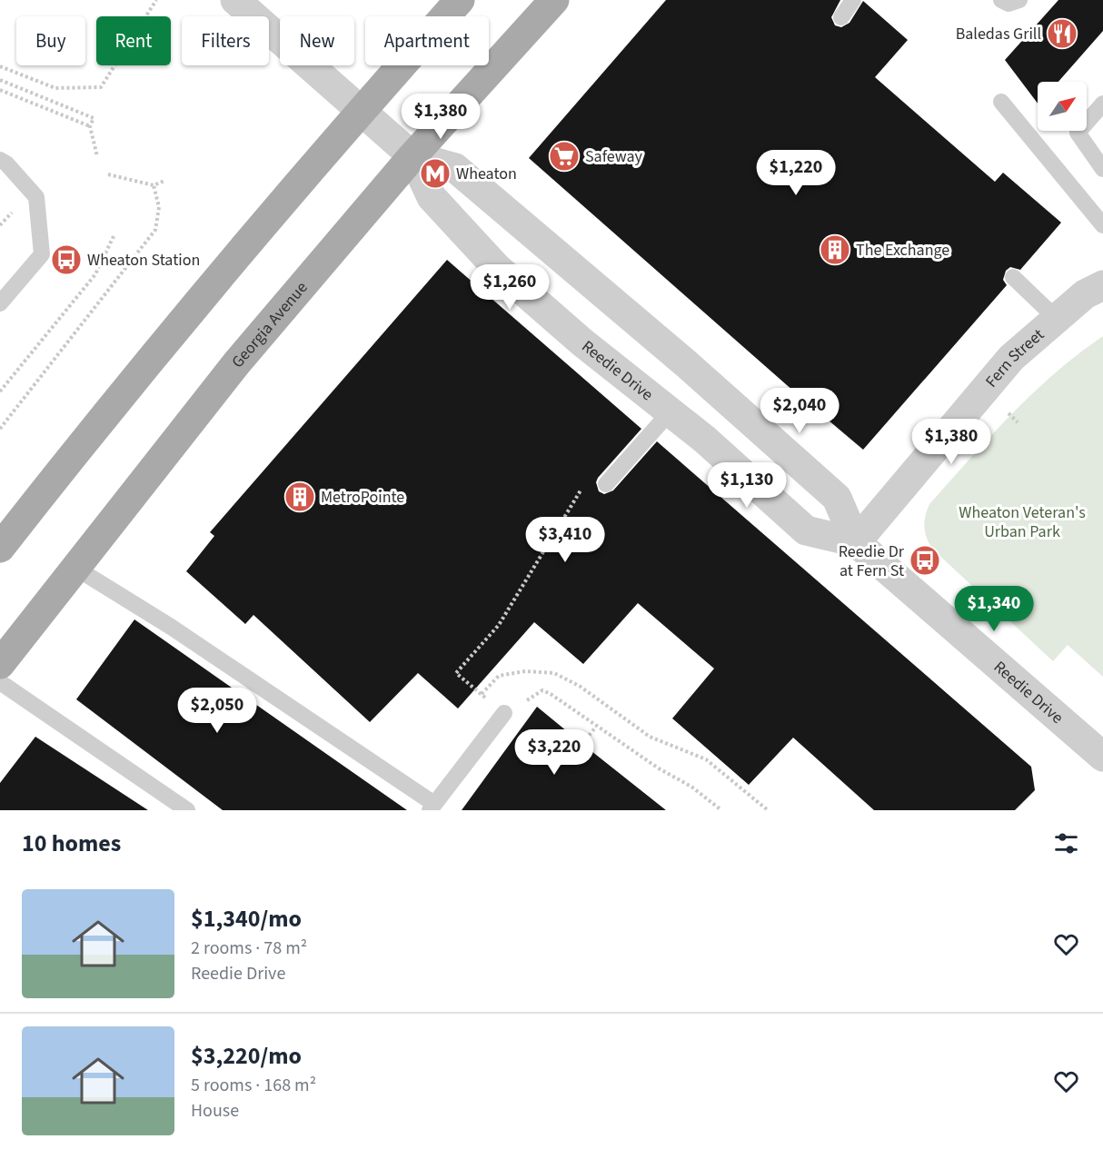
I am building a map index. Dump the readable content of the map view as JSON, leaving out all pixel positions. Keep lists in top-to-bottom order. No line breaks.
{"streets":{"main road":["Georgia Avenue"],"street":["Fern Street","Reedie Drive"]},"crossings":[["Georgia Avenue","Reedie Drive"],["Fern Street","Reedie Drive"]],"parks":["Wheaton Veteran's Urban Park"],"places":{"restaurant":["Baledas Grill"],"supermarket":["Safeway"],"metro station":["Wheaton"],"building":["The Exchange","MetroPointe"],"bus stop":["Wheaton Station","Reedie Dr at Fern St"]},"north":"top right","page":{"chip":["Buy","Rent","Filters","New","Apartment"],"price":["$1,380","$1,220","$1,260","$2,040","$1,380","$1,130","$3,410","$1,340","$2,050","$3,220"],"heading":"10 homes","list":[{"name":"$1,340/mo","note":"2 rooms · 78 m² · Reedie Drive"},{"name":"$3,220/mo","note":"5 rooms · 168 m² · House"}]}}
